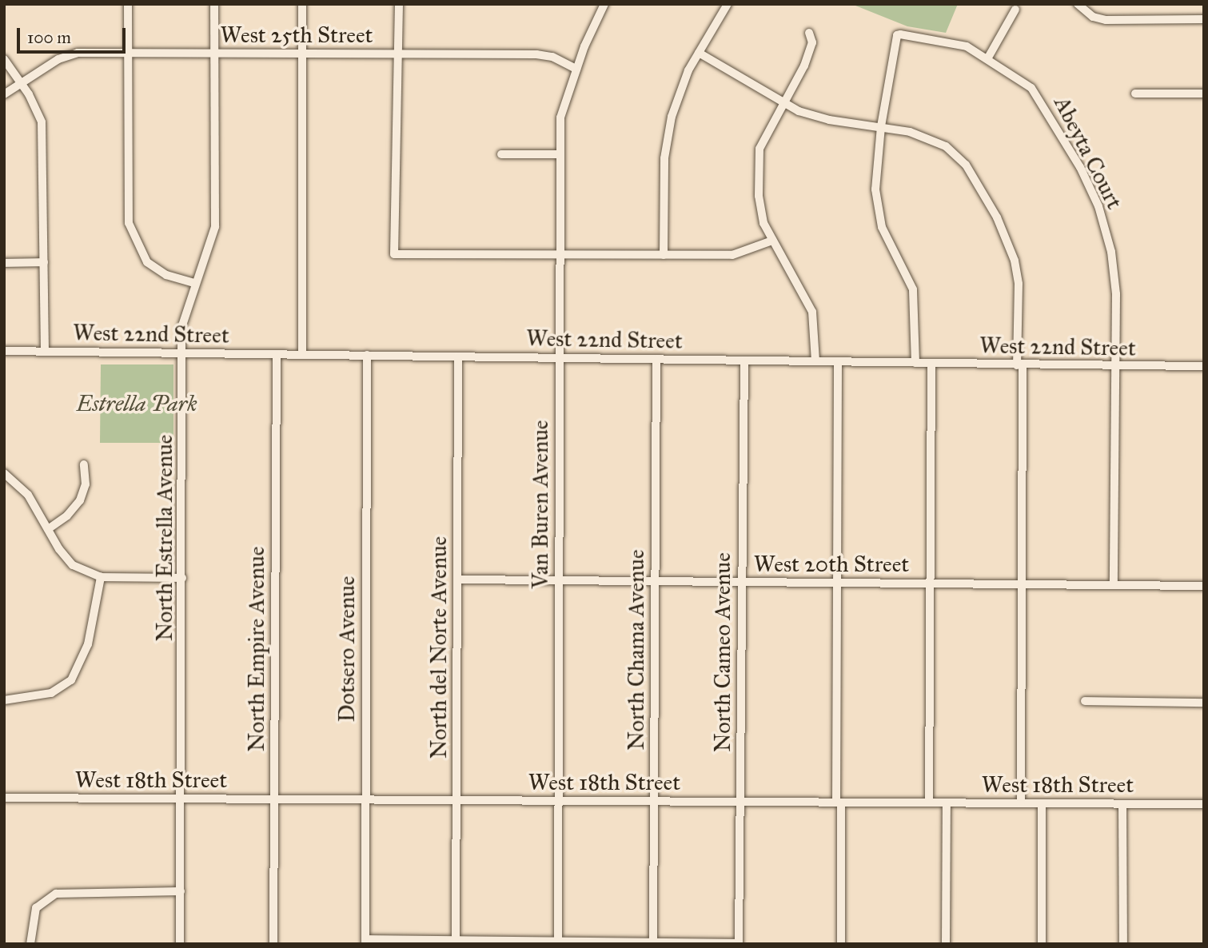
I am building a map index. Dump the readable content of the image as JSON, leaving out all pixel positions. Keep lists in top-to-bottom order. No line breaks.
{"streets":{"street":["West 25th Street","Abeyta Court","West 22nd Street","Van Buren Avenue","North Estrella Avenue","West 20th Street","North del Norte Avenue","North Empire Avenue","Dotsero Avenue","North Chama Avenue","North Cameo Avenue","West 18th Street"]},"crossings":[["West 25th Street","Van Buren Avenue"],["West 25th Street","North Estrella Avenue"],["Abeyta Court","West 22nd Street"],["Abeyta Court","West 20th Street"],["West 22nd Street","Van Buren Avenue"],["West 22nd Street","North Estrella Avenue"],["West 22nd Street","North del Norte Avenue"],["West 22nd Street","North Empire Avenue"],["West 22nd Street","Dotsero Avenue"],["West 22nd Street","North Chama Avenue"],["West 22nd Street","North Cameo Avenue"],["Van Buren Avenue","West 20th Street"],["Van Buren Avenue","West 18th Street"],["North Estrella Avenue","West 18th Street"],["West 20th Street","North del Norte Avenue"],["West 20th Street","North Chama Avenue"],["West 20th Street","North Cameo Avenue"],["North del Norte Avenue","West 18th Street"],["North Empire Avenue","West 18th Street"],["Dotsero Avenue","West 18th Street"],["North Chama Avenue","West 18th Street"],["North Cameo Avenue","West 18th Street"]],"parks":["Estrella Park"],"scale_bar":"100 m"}
